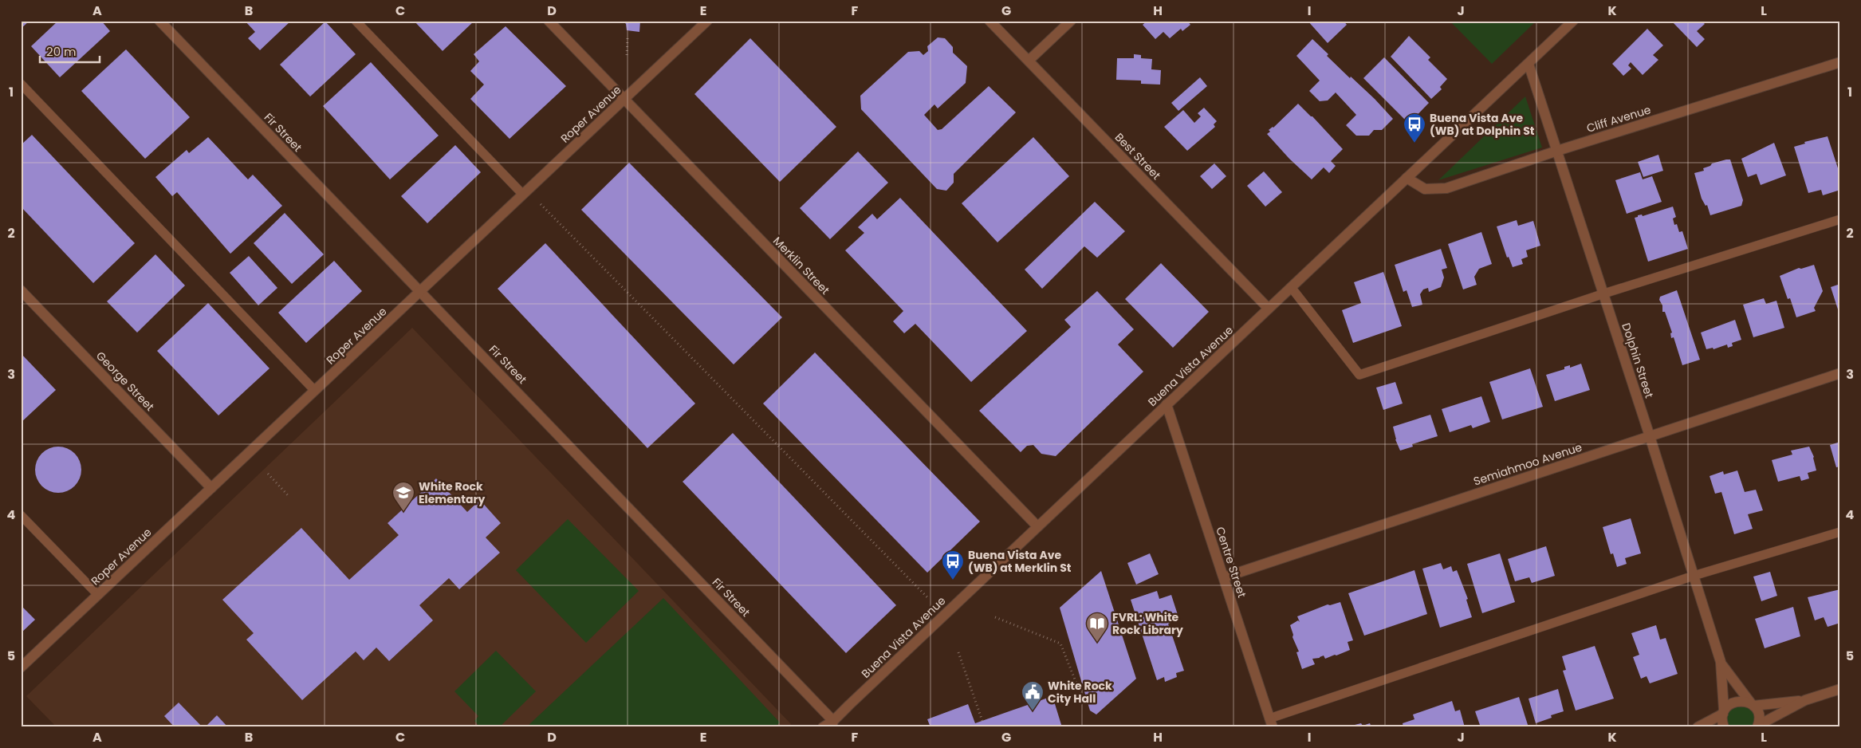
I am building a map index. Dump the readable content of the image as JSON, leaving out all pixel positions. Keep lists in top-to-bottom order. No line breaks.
{"streets":{"street":["Roper Avenue","Cliff Avenue","Fir Street","Best Street","Merklin Street","Dolphin Street","Buena Vista Avenue","George Street","Semiahmoo Avenue","Centre Street"]},"crossings":[["Roper Avenue","Fir Street"],["Roper Avenue","Merklin Street"],["Roper Avenue","George Street"],["Cliff Avenue","Dolphin Street"],["Cliff Avenue","Buena Vista Avenue"],["Fir Street","Buena Vista Avenue"],["Best Street","Buena Vista Avenue"],["Merklin Street","Buena Vista Avenue"],["Dolphin Street","Buena Vista Avenue"],["Dolphin Street","Semiahmoo Avenue"],["Buena Vista Avenue","Centre Street"],["Semiahmoo Avenue","Centre Street"]],"places":{"bus stop":["Buena Vista Ave (WB) at Dolphin St","Buena Vista Ave (WB) at Merklin St"],"school or university":["White Rock Elementary"],"library":["FVRL: White Rock Library"],"public building":["White Rock City Hall"]},"scale_bar":"20 m","grid":{"columns":["A","B","C","D","E","F","G","H","I","J","K","L"],"rows":["1","2","3","4","5"]}}
